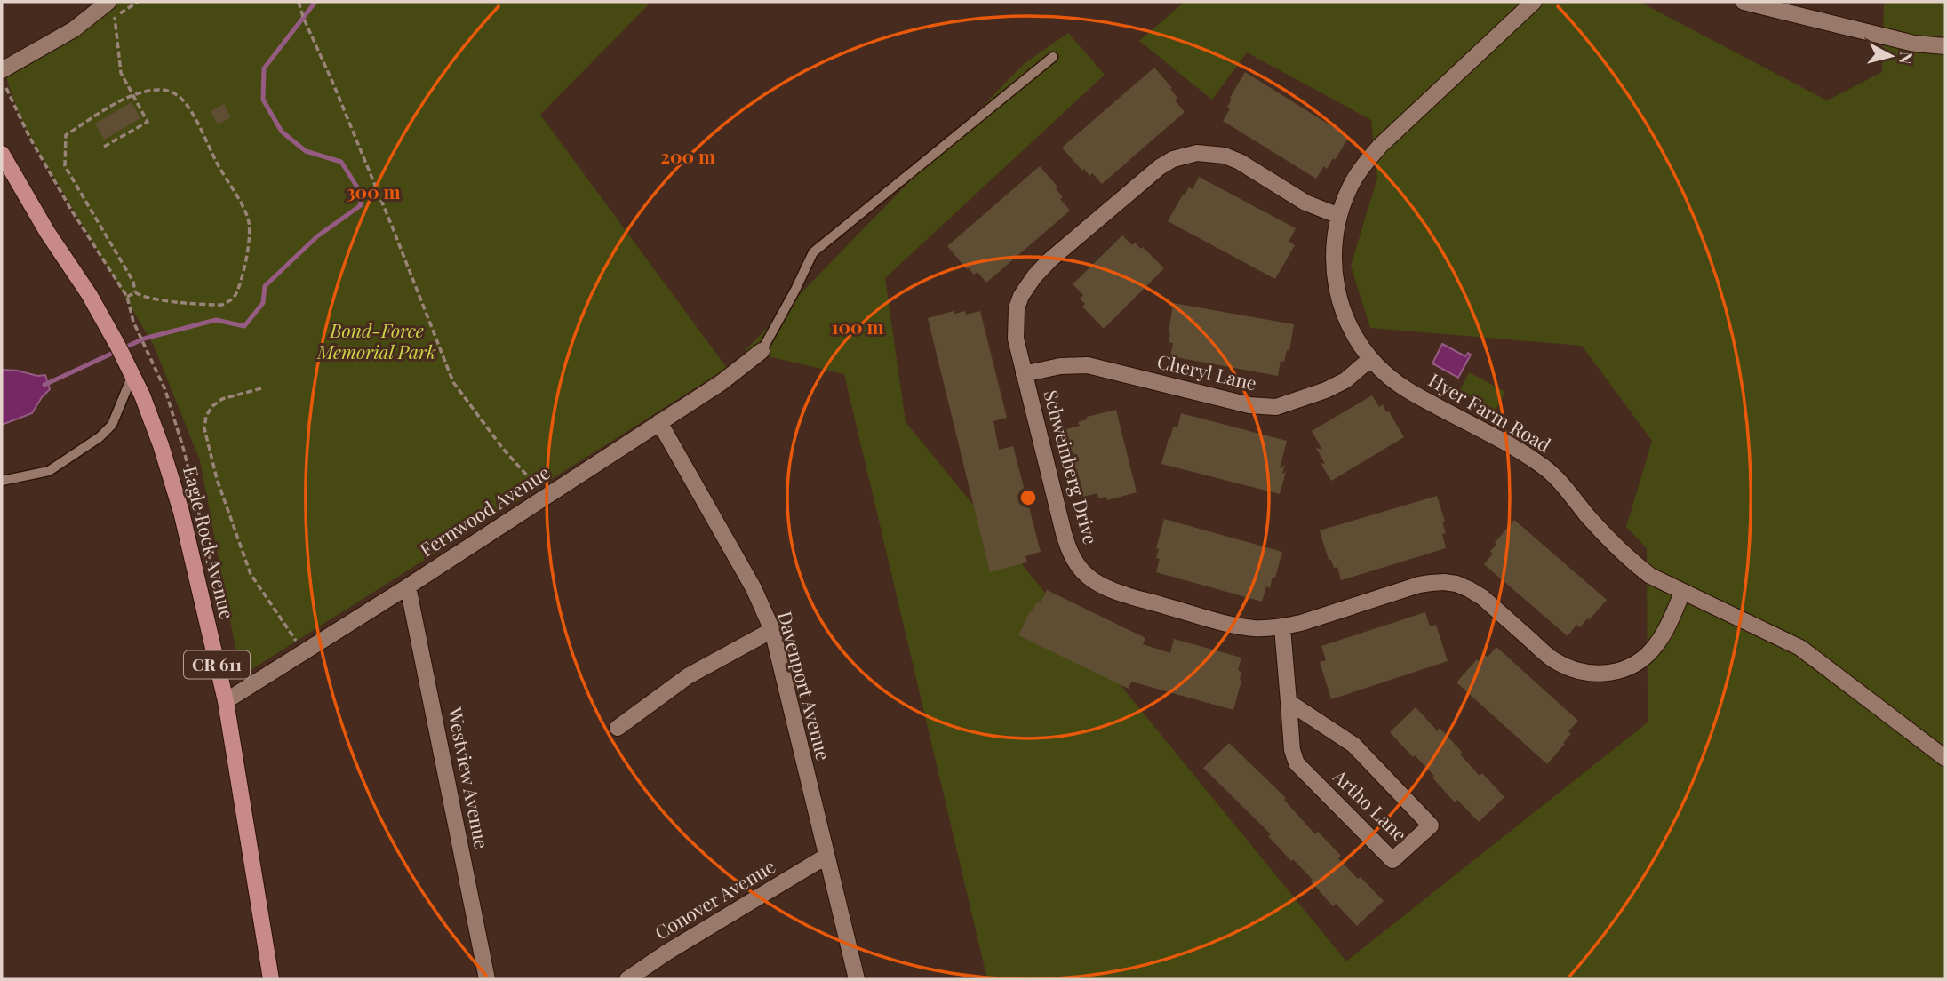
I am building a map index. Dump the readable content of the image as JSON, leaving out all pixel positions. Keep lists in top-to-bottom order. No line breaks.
{"streets":{"main road":["Eagle Rock Avenue","CR 611"],"street":["Cheryl Lane","Hyer Farm Road","Schweinberg Drive","Fernwood Avenue","Davenport Avenue","Westview Avenue","Artho Lane","Conover Avenue"]},"crossings":[["Cheryl Lane","Hyer Farm Road"],["Cheryl Lane","Schweinberg Drive"],["Hyer Farm Road","Schweinberg Drive"],["Schweinberg Drive","Artho Lane"],["Fernwood Avenue","Eagle Rock Avenue"],["Fernwood Avenue","Davenport Avenue"],["Fernwood Avenue","Westview Avenue"],["Davenport Avenue","Conover Avenue"]],"parks":["Bond-Force Memorial Park"],"north":"right","rings":["200 m","300 m","100 m"]}
